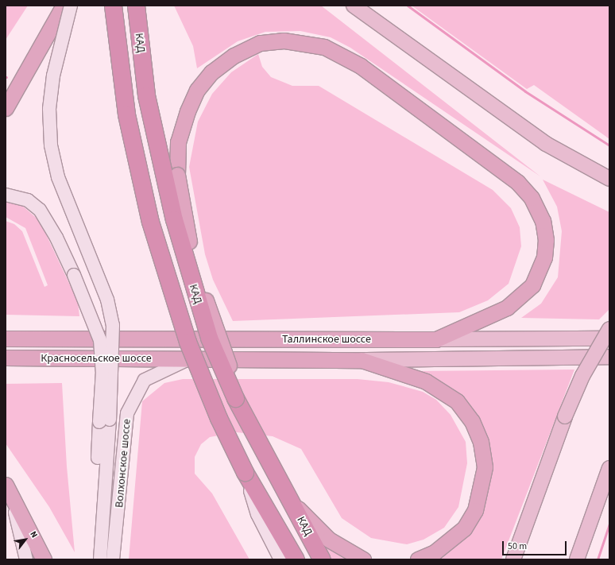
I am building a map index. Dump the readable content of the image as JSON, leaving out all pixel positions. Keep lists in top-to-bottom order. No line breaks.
{"streets":{"highway":["КАД","Таллинское шоссе","Красносельское шоссе"],"main road":["Волхонское шоссе"]},"crossings":[["Таллинское шоссе","Красносельское шоссе"],["Таллинское шоссе","Волхонское шоссе"],["Красносельское шоссе","Волхонское шоссе"]],"scale_bar":"50 m","north":"top right"}
